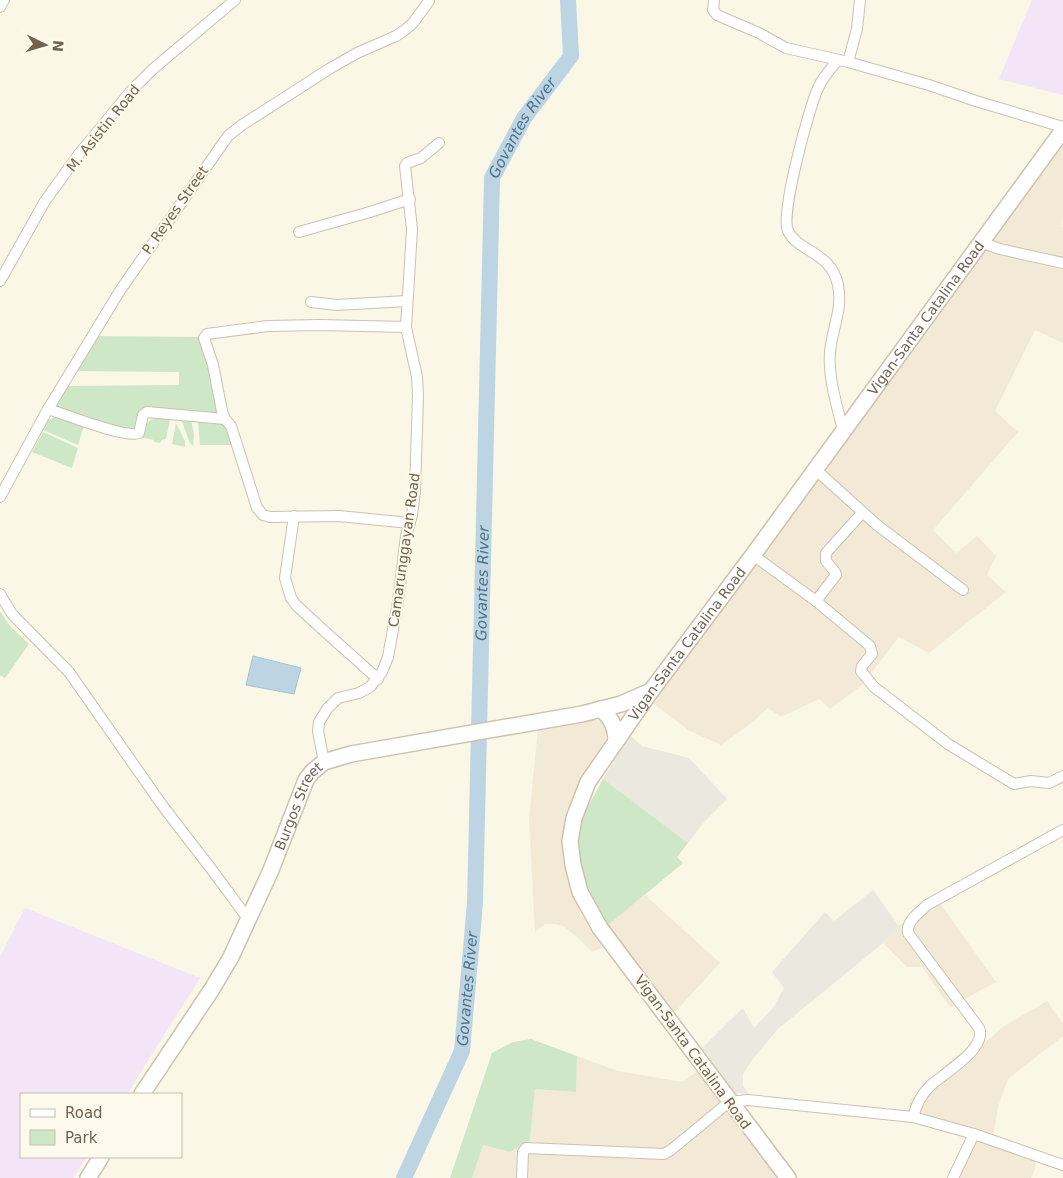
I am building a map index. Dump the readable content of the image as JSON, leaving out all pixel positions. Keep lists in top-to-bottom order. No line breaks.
{"streets":{"main road":["Vigan-Santa Catalina Road","Burgos Street"],"street":["M. Asistin Road","P. Reyes Street","Camarunggayan Road"]},"crossings":[["Vigan-Santa Catalina Road","Burgos Street"]],"water":["Govantes River"],"legend":["Road","Park"],"north":"right"}
